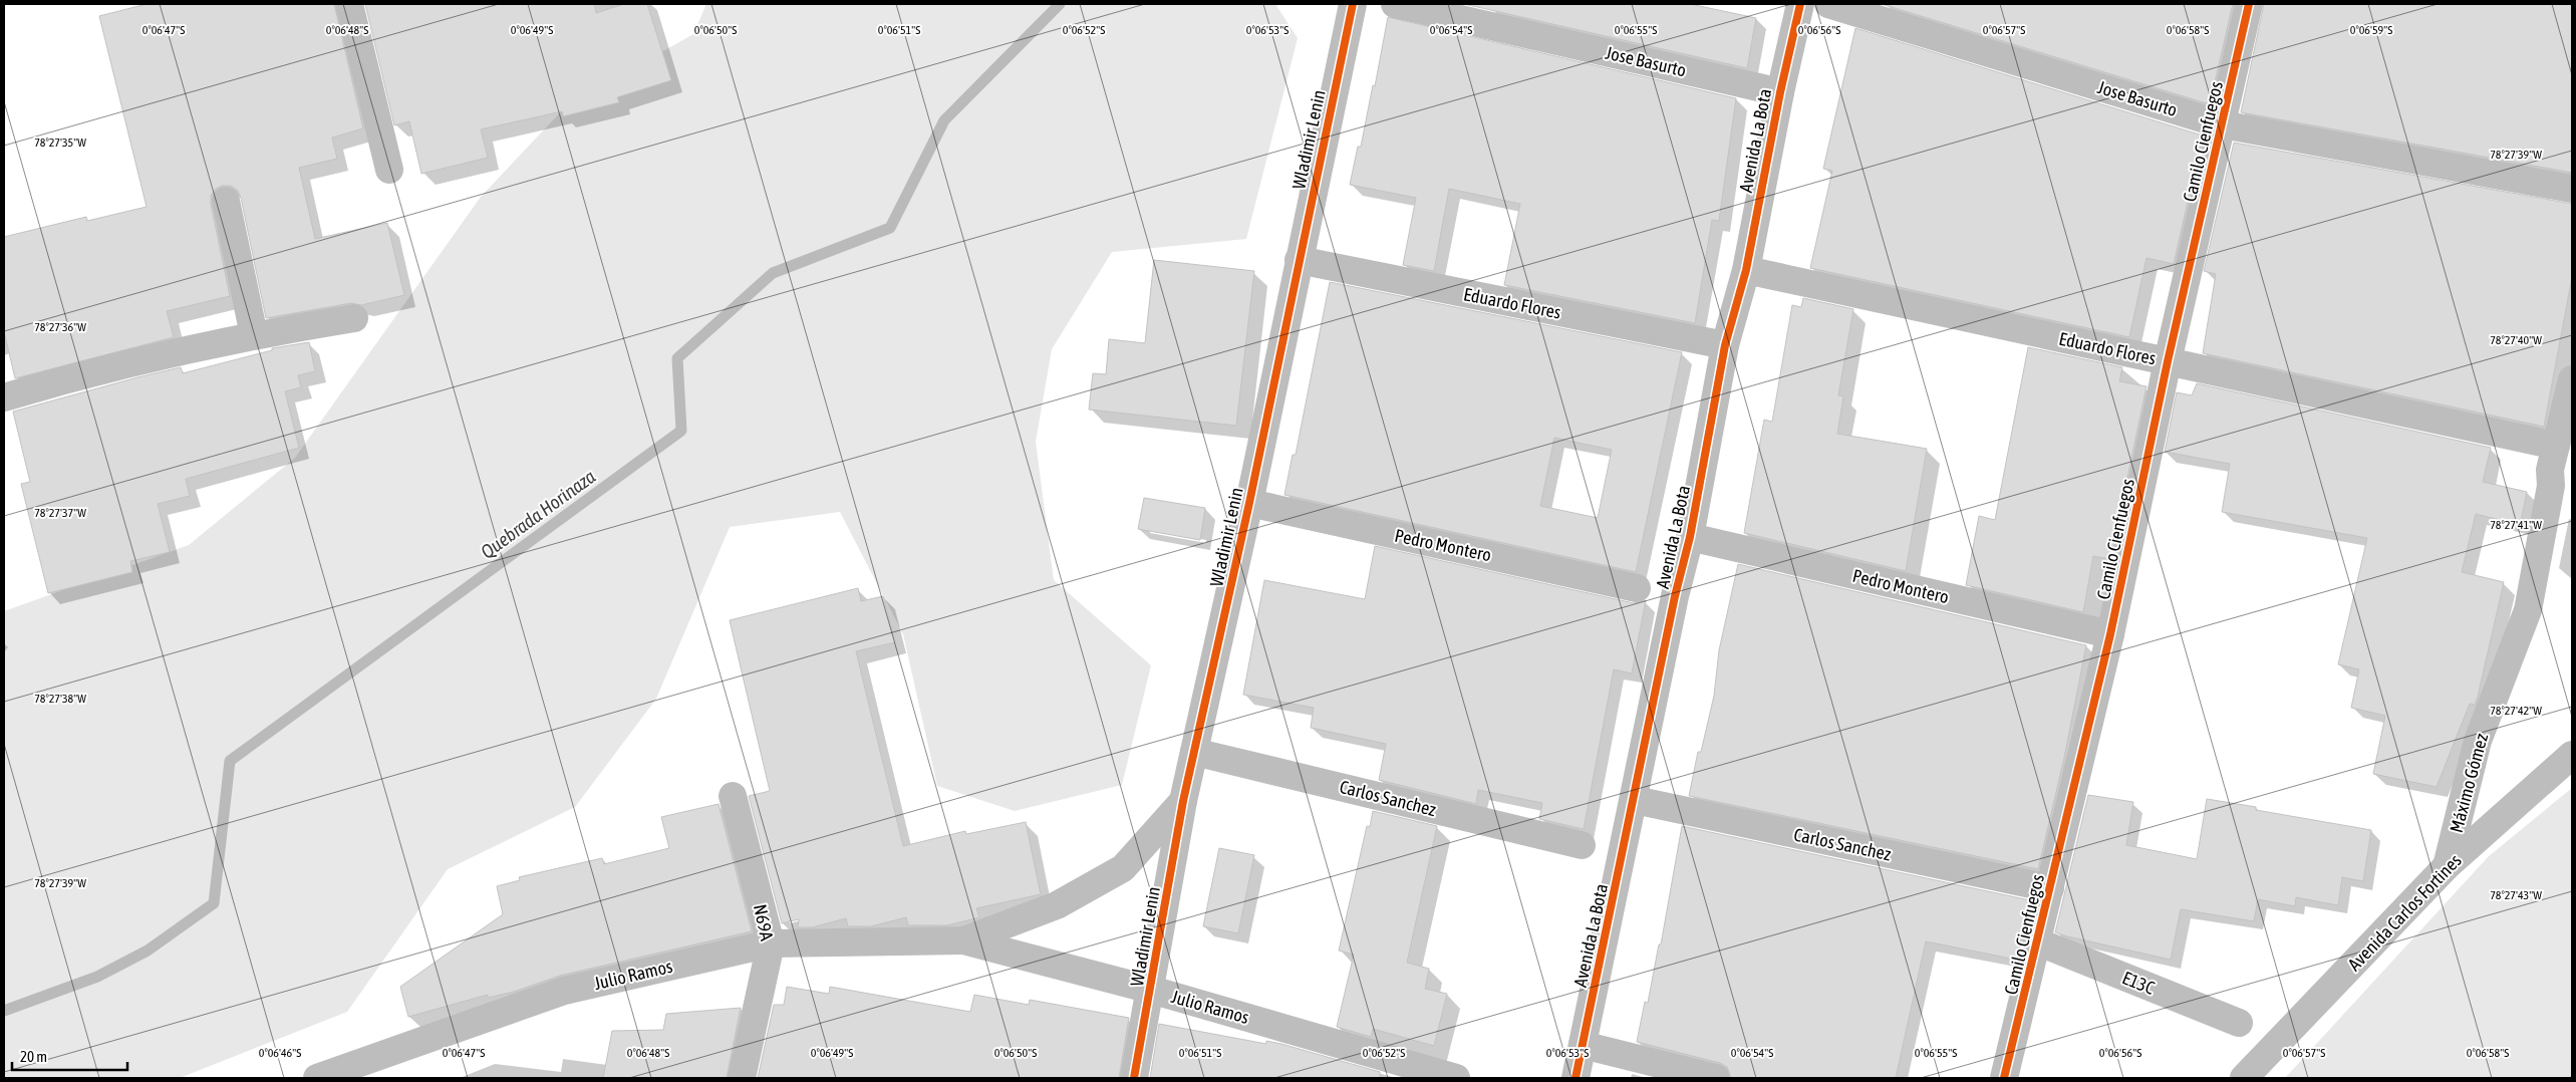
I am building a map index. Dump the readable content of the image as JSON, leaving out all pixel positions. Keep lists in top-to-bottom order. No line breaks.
{"streets":{"street":["Jose Basurto","Wladimir Lenin","Avenida La Bota","Camilo Cienfuegos","Eduardo Flores","Pedro Montero","Máximo Gómez","Carlos Sanchez","Avenida Carlos Fortines","N69A","Julio Ramos","E13C"]},"crossings":[["Jose Basurto","Avenida La Bota"],["Jose Basurto","Camilo Cienfuegos"],["Wladimir Lenin","Eduardo Flores"],["Wladimir Lenin","Pedro Montero"],["Wladimir Lenin","Carlos Sanchez"],["Wladimir Lenin","Julio Ramos"],["Avenida La Bota","Eduardo Flores"],["Avenida La Bota","Pedro Montero"],["Avenida La Bota","Carlos Sanchez"],["Camilo Cienfuegos","Eduardo Flores"],["Camilo Cienfuegos","Pedro Montero"],["Camilo Cienfuegos","Carlos Sanchez"],["Camilo Cienfuegos","E13C"],["Eduardo Flores","Máximo Gómez"],["Máximo Gómez","Avenida Carlos Fortines"],["N69A","Julio Ramos"]],"water":["Quebrada Horinaza"],"scale_bar":"20 m","coordinates":["0°06'47\"S","0°06'48\"S","0°06'49\"S","0°06'50\"S","0°06'51\"S","0°06'52\"S","0°06'53\"S","0°06'54\"S","0°06'55\"S","0°06'56\"S","0°06'57\"S","0°06'58\"S","0°06'59\"S","78°27'35\"W","78°27'39\"W","78°27'36\"W","78°27'40\"W","78°27'37\"W","78°27'41\"W","78°27'38\"W","78°27'42\"W","78°27'43\"W","0°06'46\"S"]}
